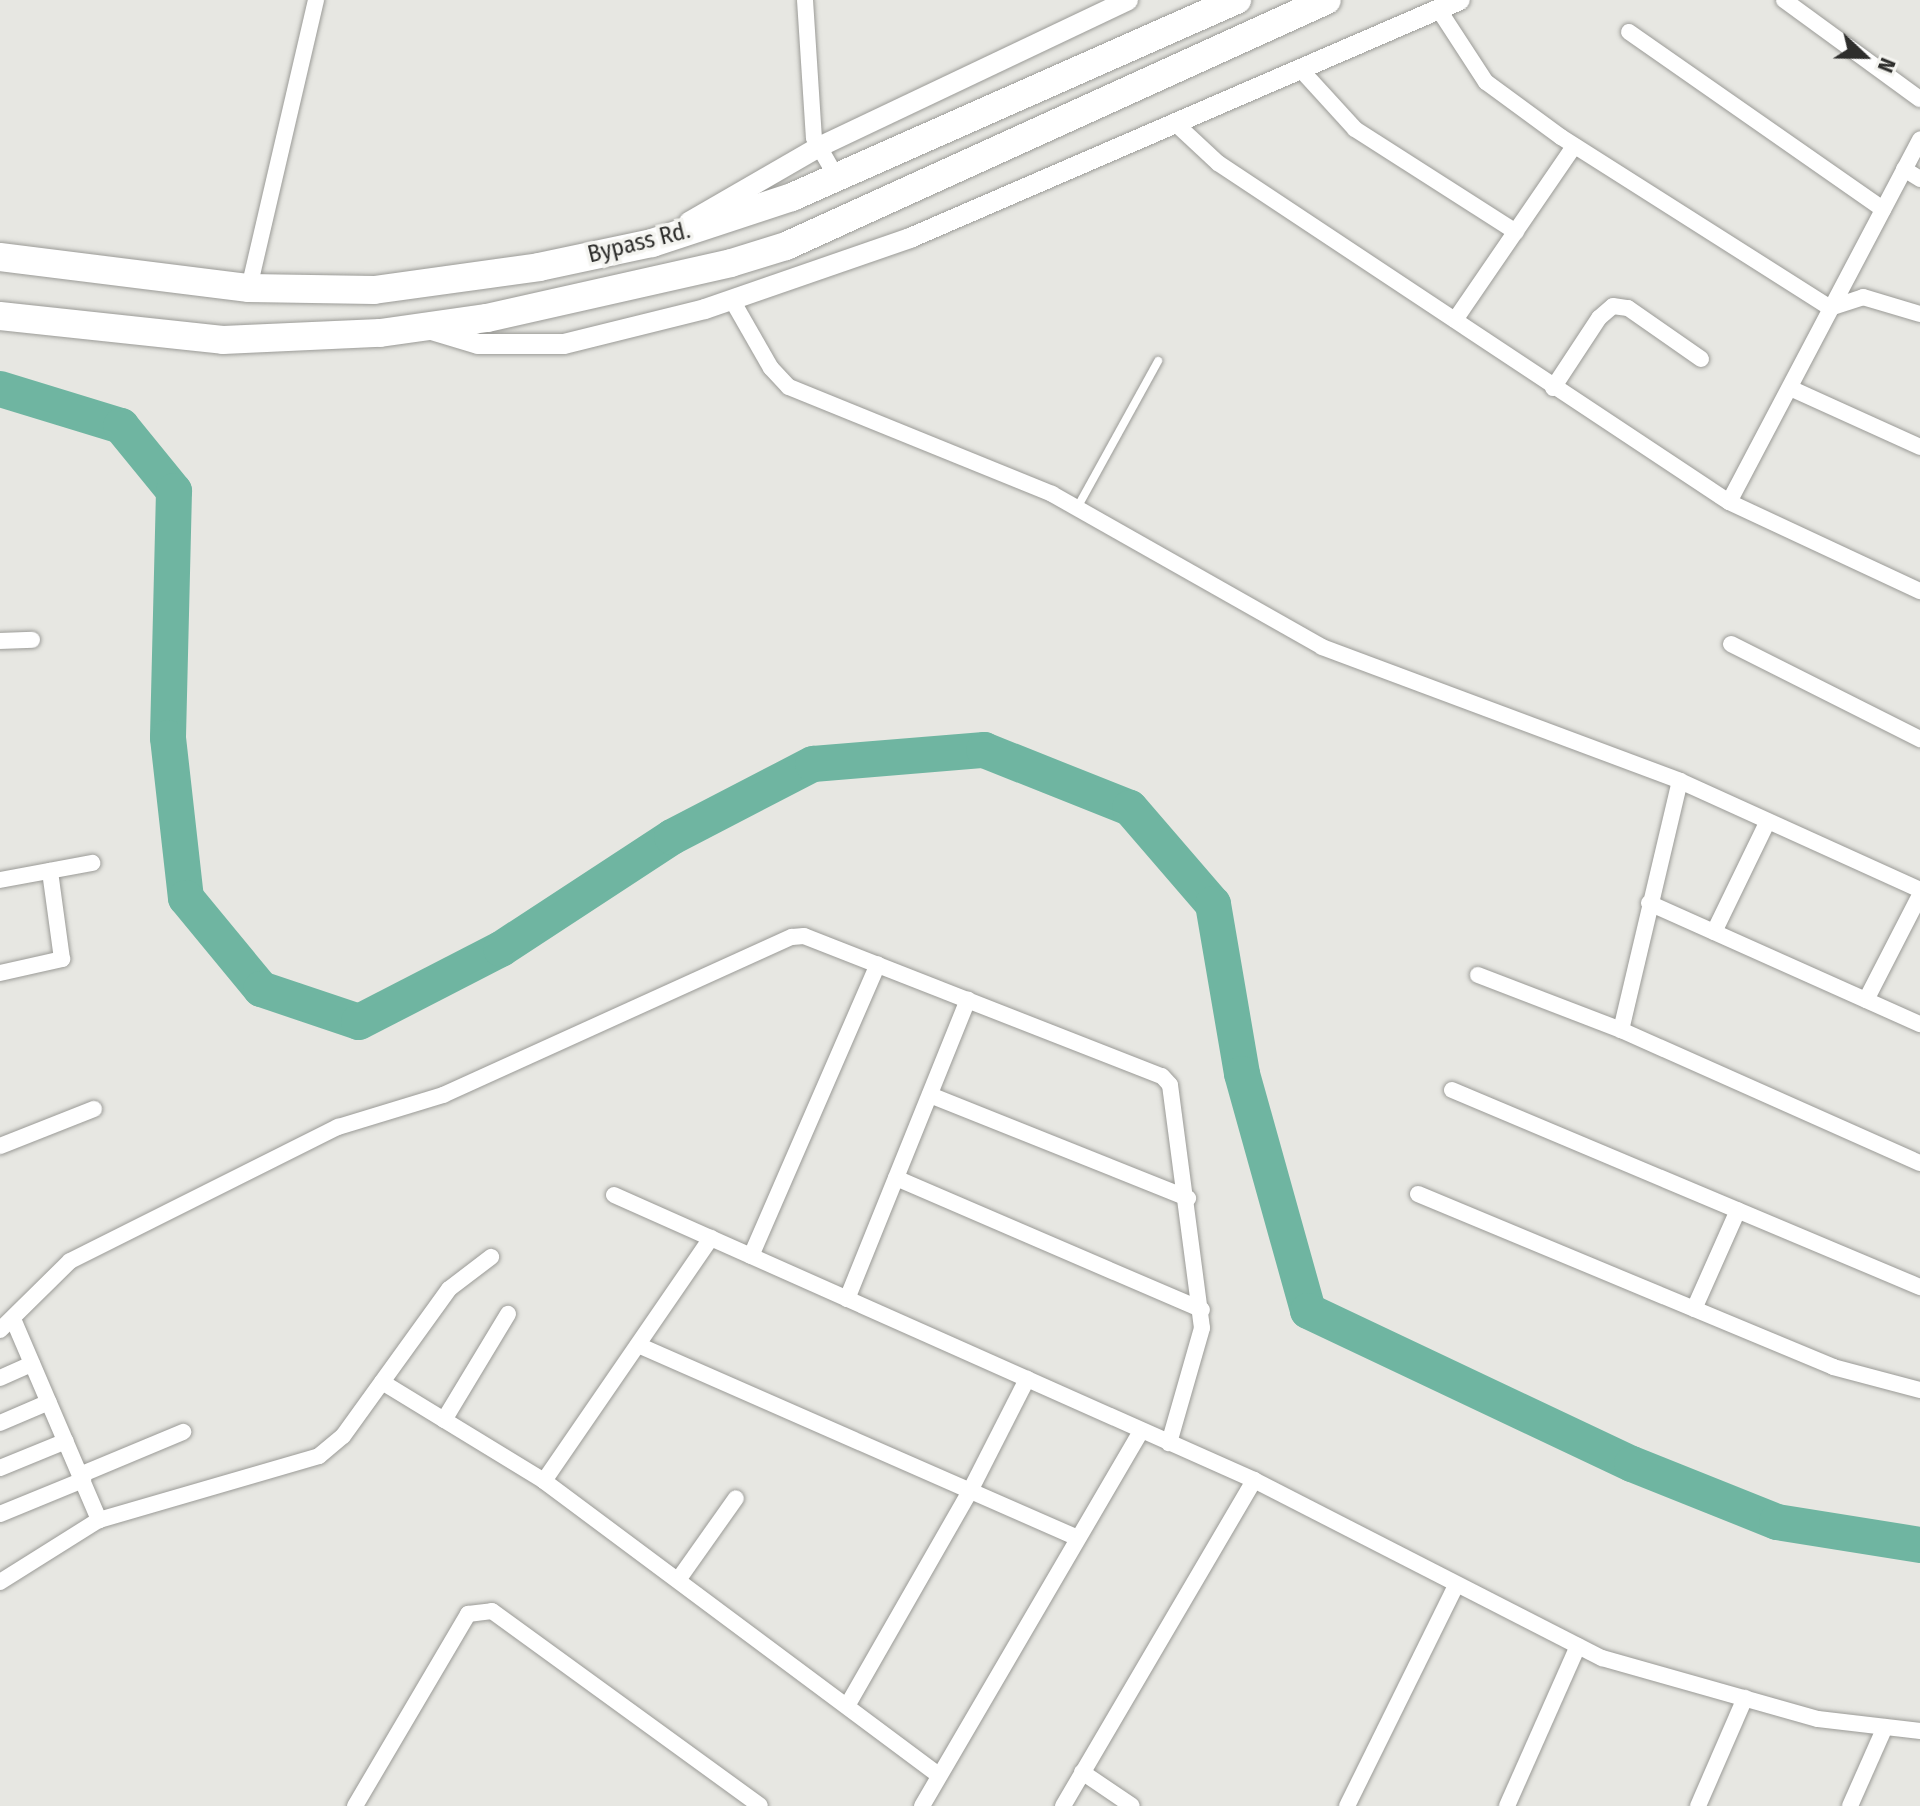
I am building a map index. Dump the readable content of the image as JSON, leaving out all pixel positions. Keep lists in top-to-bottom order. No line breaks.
{"streets":{"highway":["Bypass Rd."]},"north":"right"}
